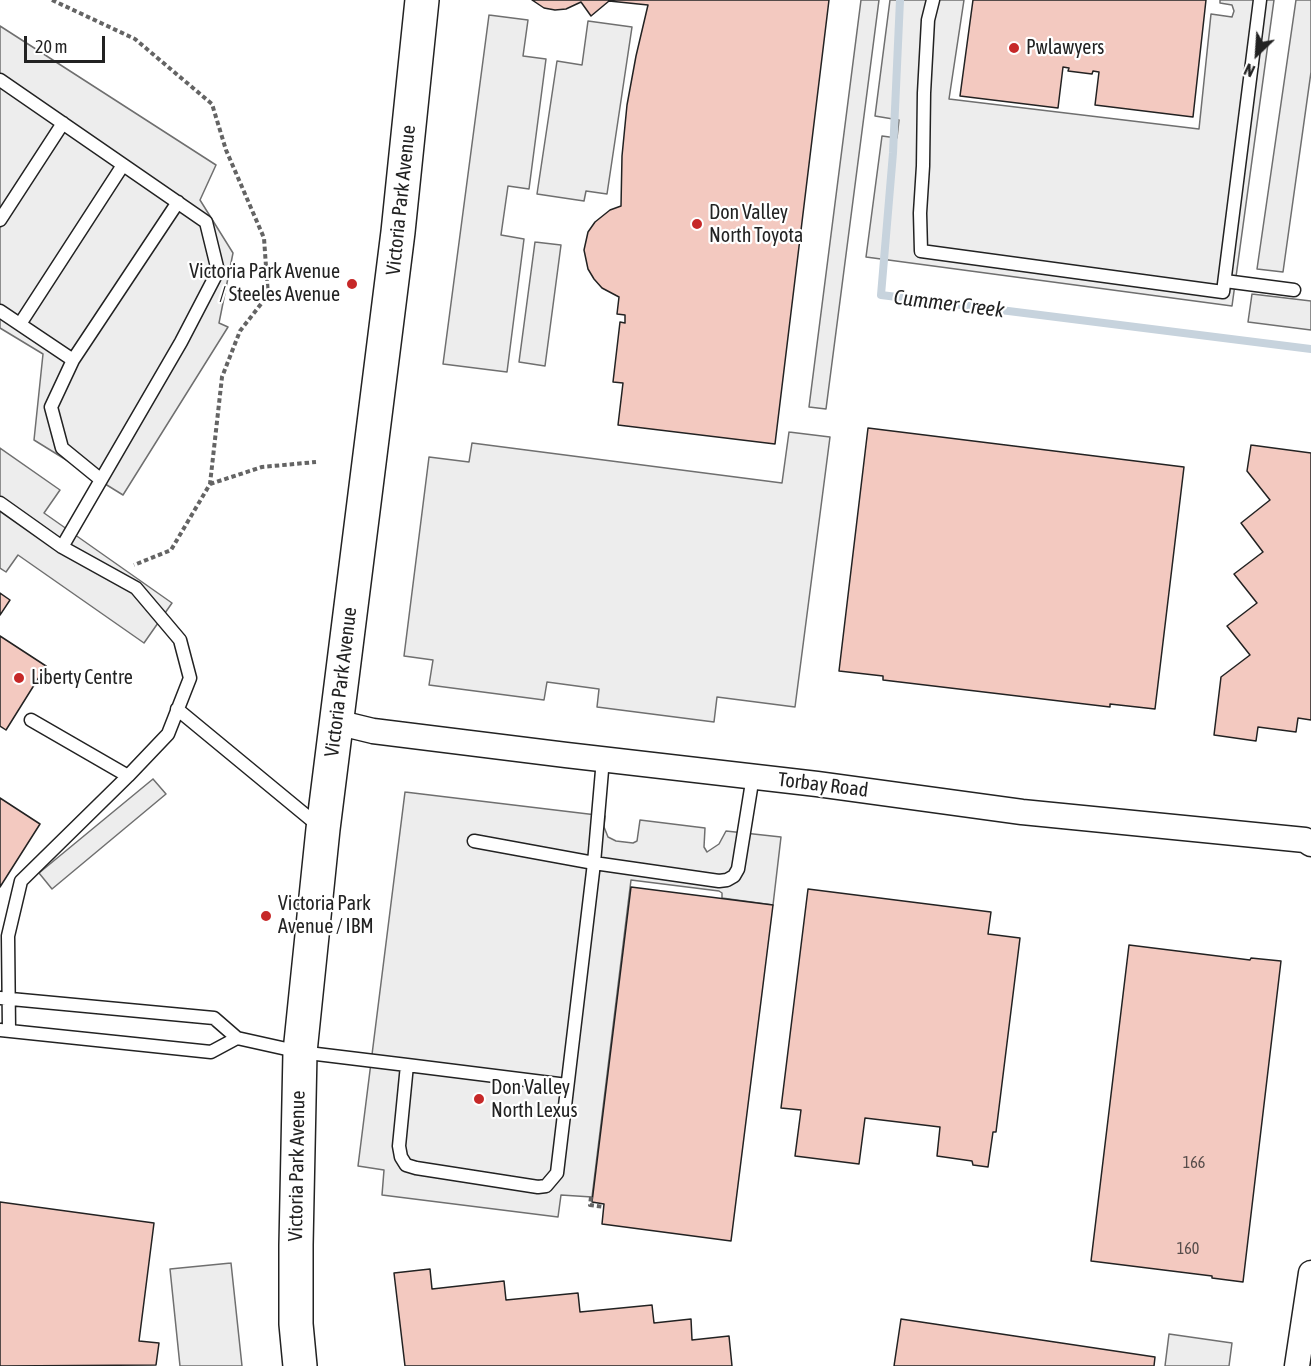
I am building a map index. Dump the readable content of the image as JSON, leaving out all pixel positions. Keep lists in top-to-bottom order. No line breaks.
{"streets":{"street":["Victoria Park Avenue","Torbay Road"]},"crossings":[["Victoria Park Avenue","Torbay Road"]],"water":["Cummer Creek"],"places":["Pwlawyers","Don Valley North Toyota","Victoria Park Avenue / Steeles Avenue","Liberty Centre","Victoria Park Avenue / IBM","Don Valley North Lexus"],"house_numbers":["166","160"],"scale_bar":"20 m","north":"bottom left"}
